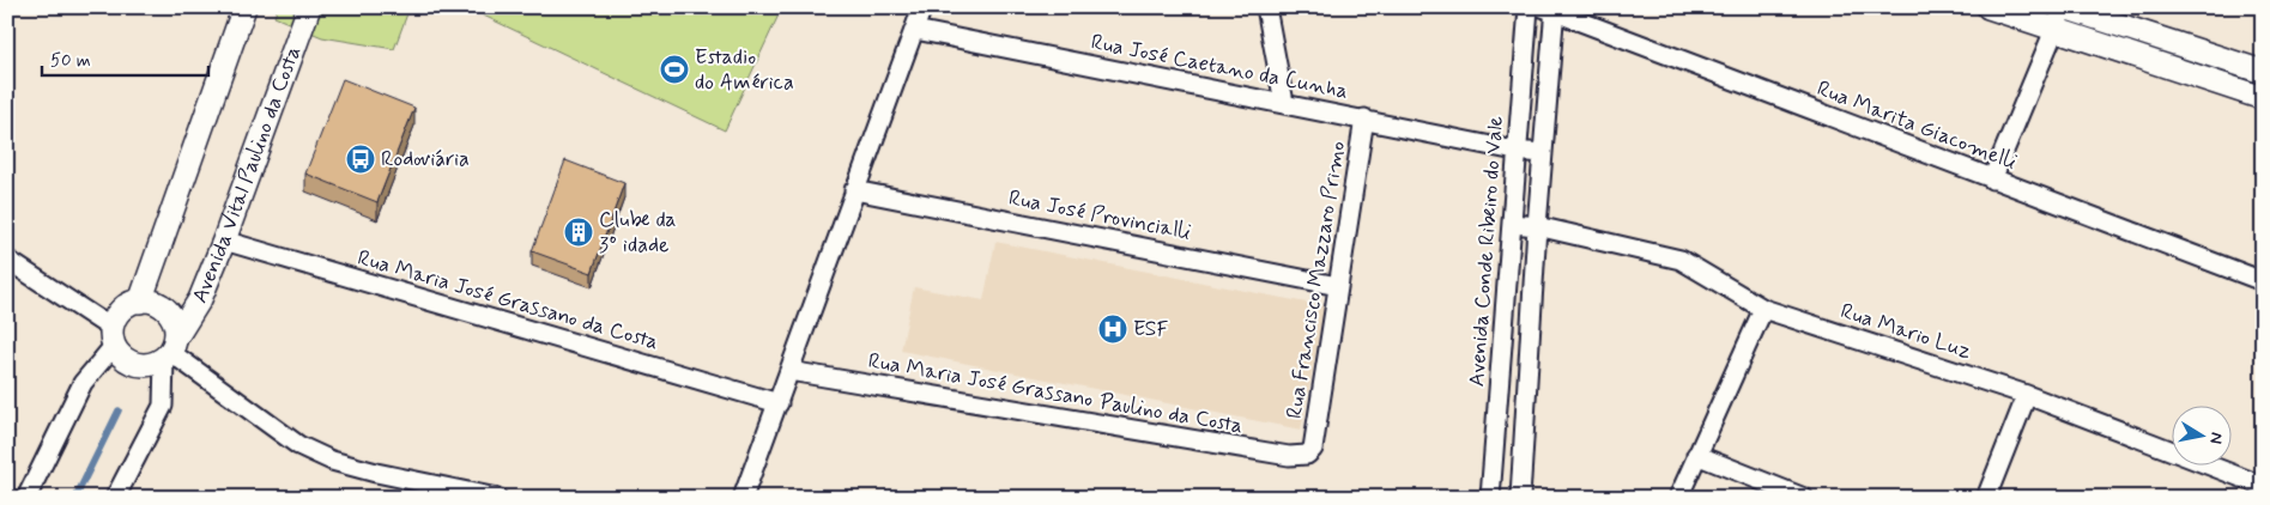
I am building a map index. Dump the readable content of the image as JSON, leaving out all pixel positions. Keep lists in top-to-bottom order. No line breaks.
{"streets":{"street":["Rua José Caetano da Cunha","Rua Marita Giacomelli","Avenida Vital Paulino da Costa","Rua José Provincialli","Avenida Conde Ribeiro do Vale","Rua Francisco Mazzaro Primo","Rua Maria José Grassano da Costa","Rua Mario Luz","Rua Maria José Grassano Paulino da Costa"]},"crossings":[["Rua José Caetano da Cunha","Avenida Conde Ribeiro do Vale"],["Rua José Caetano da Cunha","Rua Francisco Mazzaro Primo"],["Avenida Vital Paulino da Costa","Rua Maria José Grassano da Costa"],["Rua José Provincialli","Rua Francisco Mazzaro Primo"],["Avenida Conde Ribeiro do Vale","Rua Mario Luz"],["Rua Francisco Mazzaro Primo","Rua Maria José Grassano Paulino da Costa"]],"places":{"sports":["Estadio do América"],"bus stop":["Rodoviária"],"building":["Clube da 3º idade"],"hospital":["ESF"]},"scale_bar":"50 m","north":"right"}
